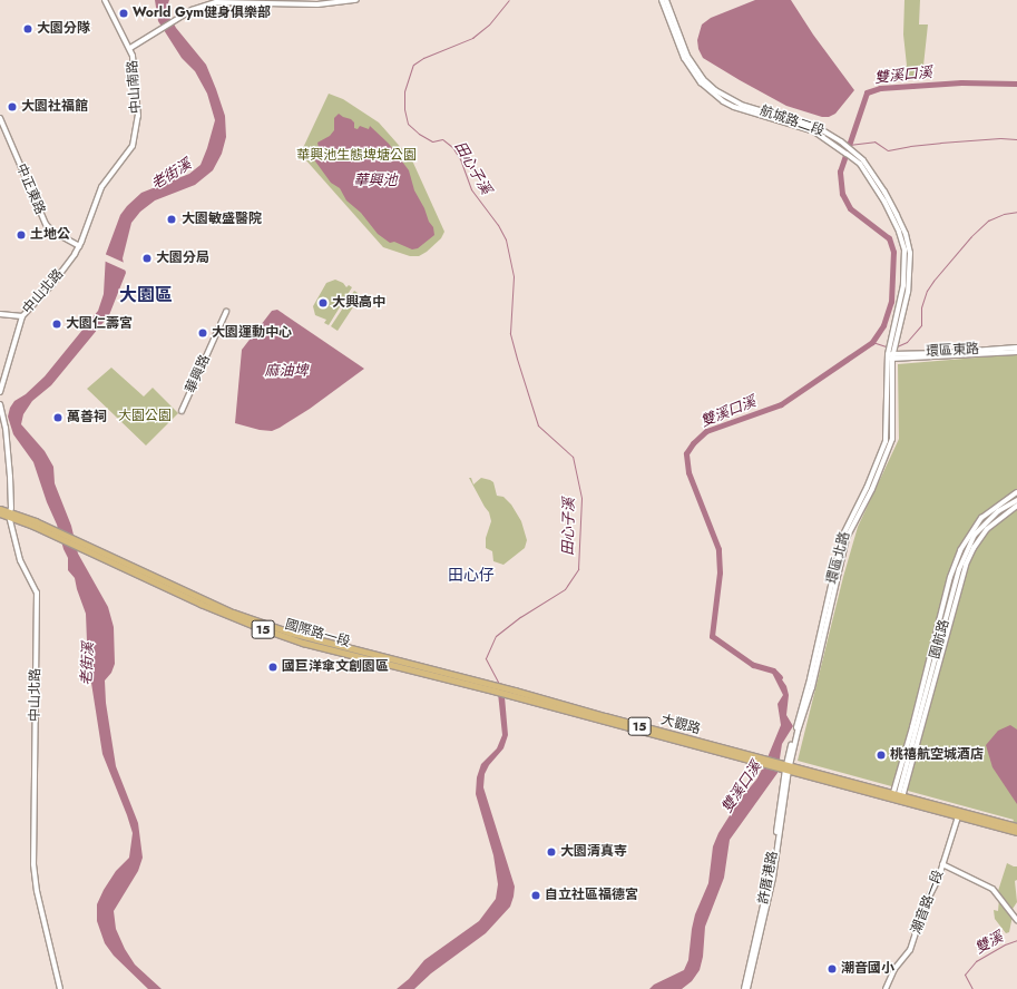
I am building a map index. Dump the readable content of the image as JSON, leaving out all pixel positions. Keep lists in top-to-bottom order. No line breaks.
{"streets":{"main road":["15","國際路一段","大觀路"],"street":["中山南路","航城路二段","中正東路","中山北路","環區東路","華興路","環區北路","園航路","許厝港路","潮音路一段"]},"crossings":[["中山南路","中正東路"],["中山南路","中山北路"],["航城路二段","環區東路"],["航城路二段","環區北路"],["中正東路","中山北路"],["中山北路","15"],["中山北路","國際路一段"],["環區東路","環區北路"],["環區北路","15"],["環區北路","大觀路"],["環區北路","許厝港路"],["15","國際路一段"],["15","園航路"],["15","大觀路"],["15","許厝港路"],["15","潮音路一段"],["國際路一段","大觀路"],["大觀路","許厝港路"]],"districts":["大園區","田心仔"],"water":["雙溪口溪","田心子溪","老街溪","華興池","麻油埤","雙溪"],"parks":["華興池生態埤塘公園","大園公園"],"places":["World Gym健身俱樂部","大園分隊","大園社福館","大園敏盛醫院","土地公","大園分局","大興高中","大園仁壽宮","大園運動中心","萬善祠","國巨洋傘文創園區","桃禧航空城酒店","大園清真寺","自立社區福德宮","潮音國小"]}
